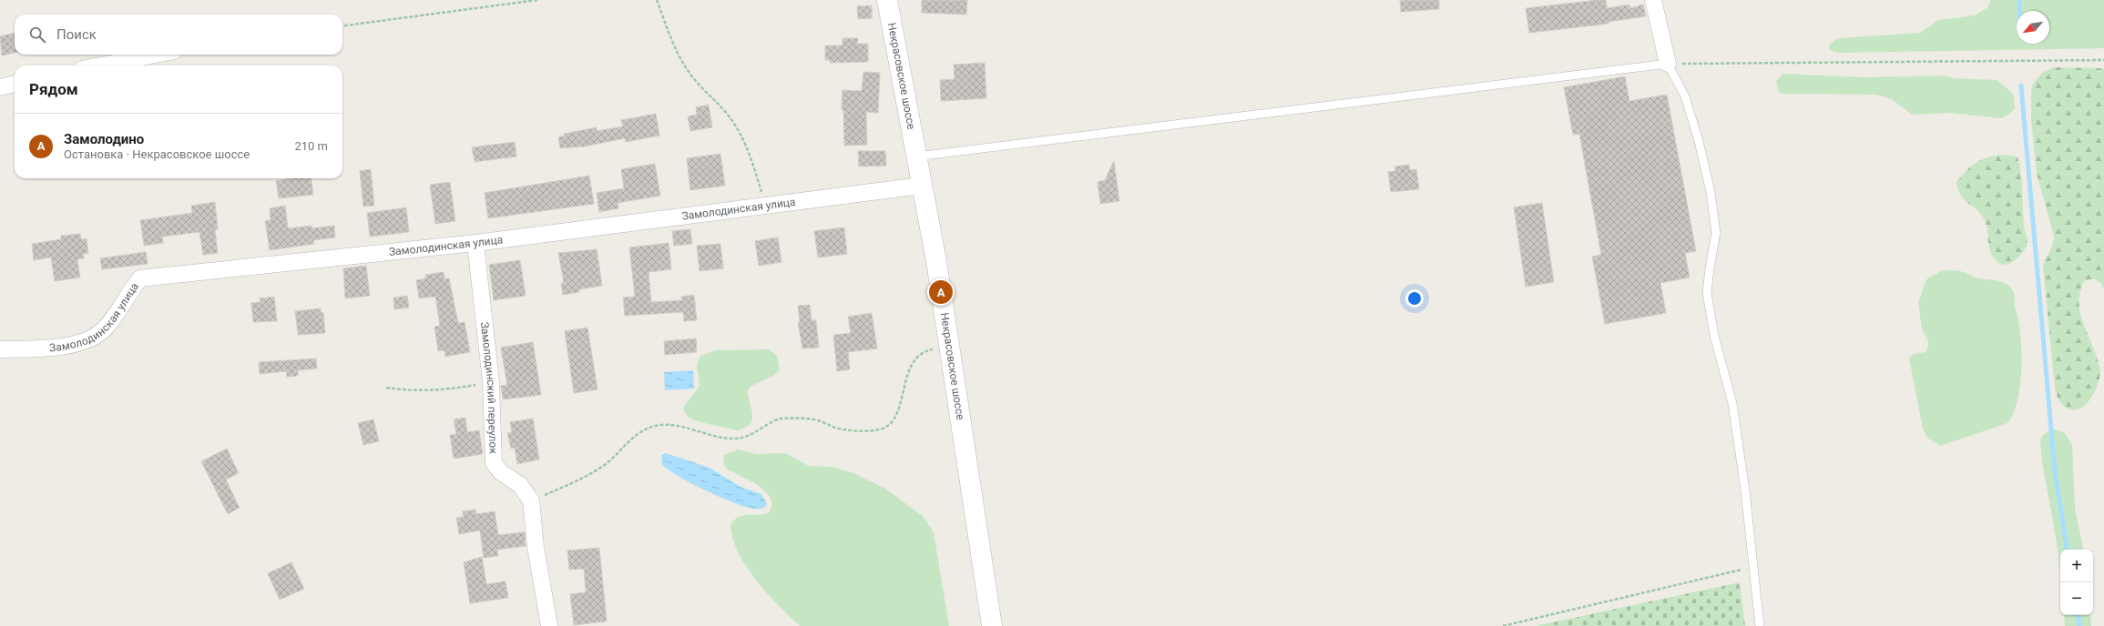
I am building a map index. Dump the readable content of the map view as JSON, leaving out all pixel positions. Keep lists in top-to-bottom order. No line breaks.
{"streets":{"street":["Некрасовское шоссе","Замолодинская улица","Замолодинский переулок"]},"crossings":[["Некрасовское шоссе","Замолодинская улица"],["Замолодинская улица","Замолодинский переулок"]],"north":"bottom left","page":{"search":"Поиск","heading":"Рядом","list":[{"mark":"A","name":"Замолодино","note":"Остановка · Некрасовское шоссе","value":"210 m"}],"pins":"A","map_buttons":["+","−"]}}
